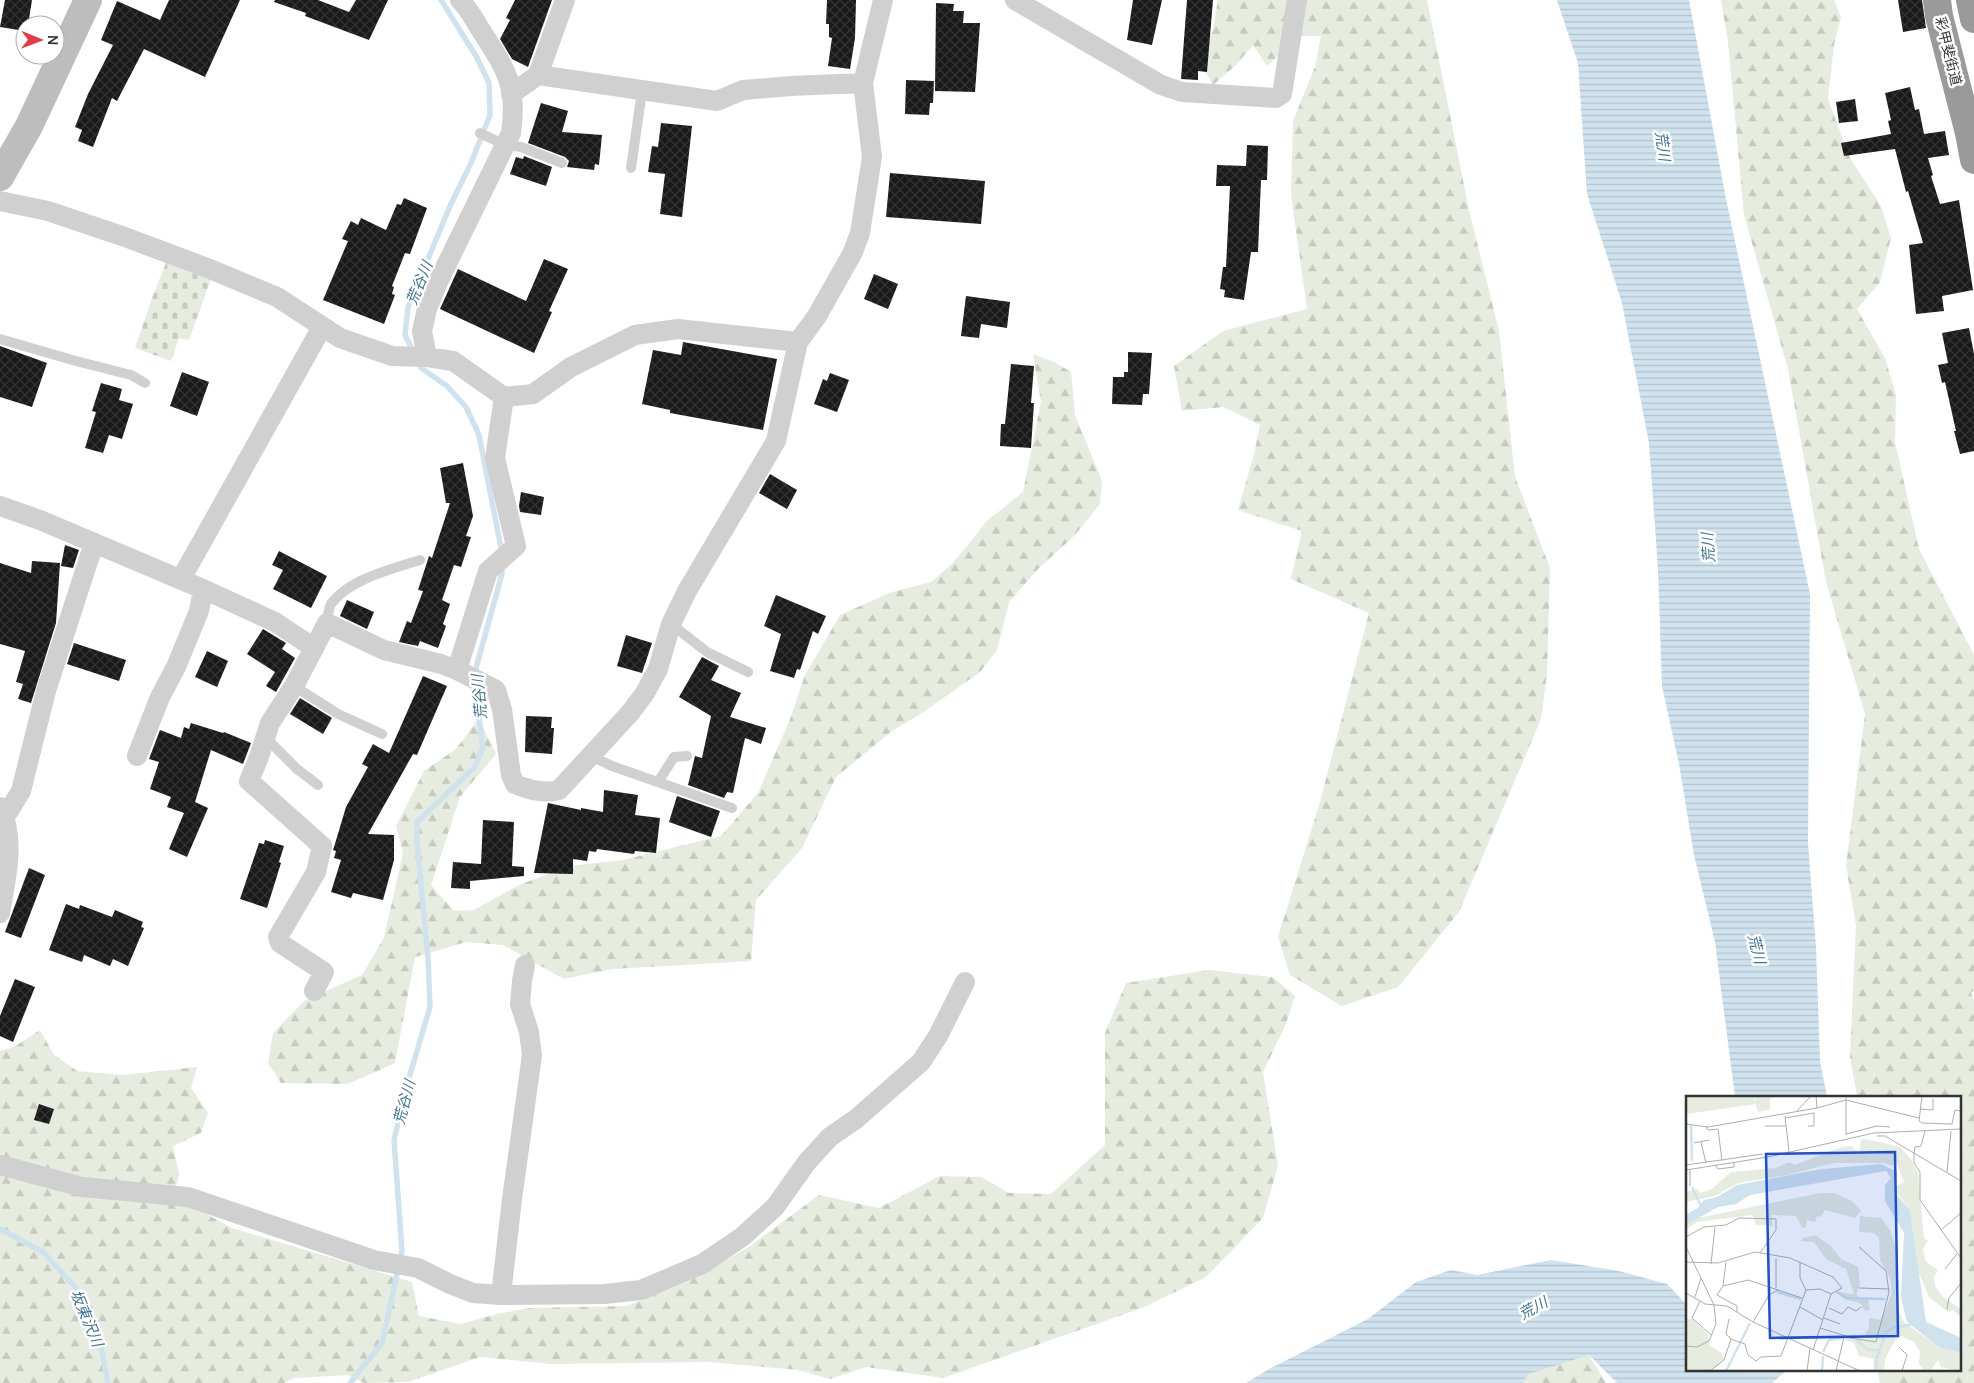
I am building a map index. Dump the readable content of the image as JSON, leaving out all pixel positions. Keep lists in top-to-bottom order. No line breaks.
{"streets":{"highway":["彩甲斐街道"]},"water":["荒川","荒谷川","坂東沢川"],"north":"right"}
